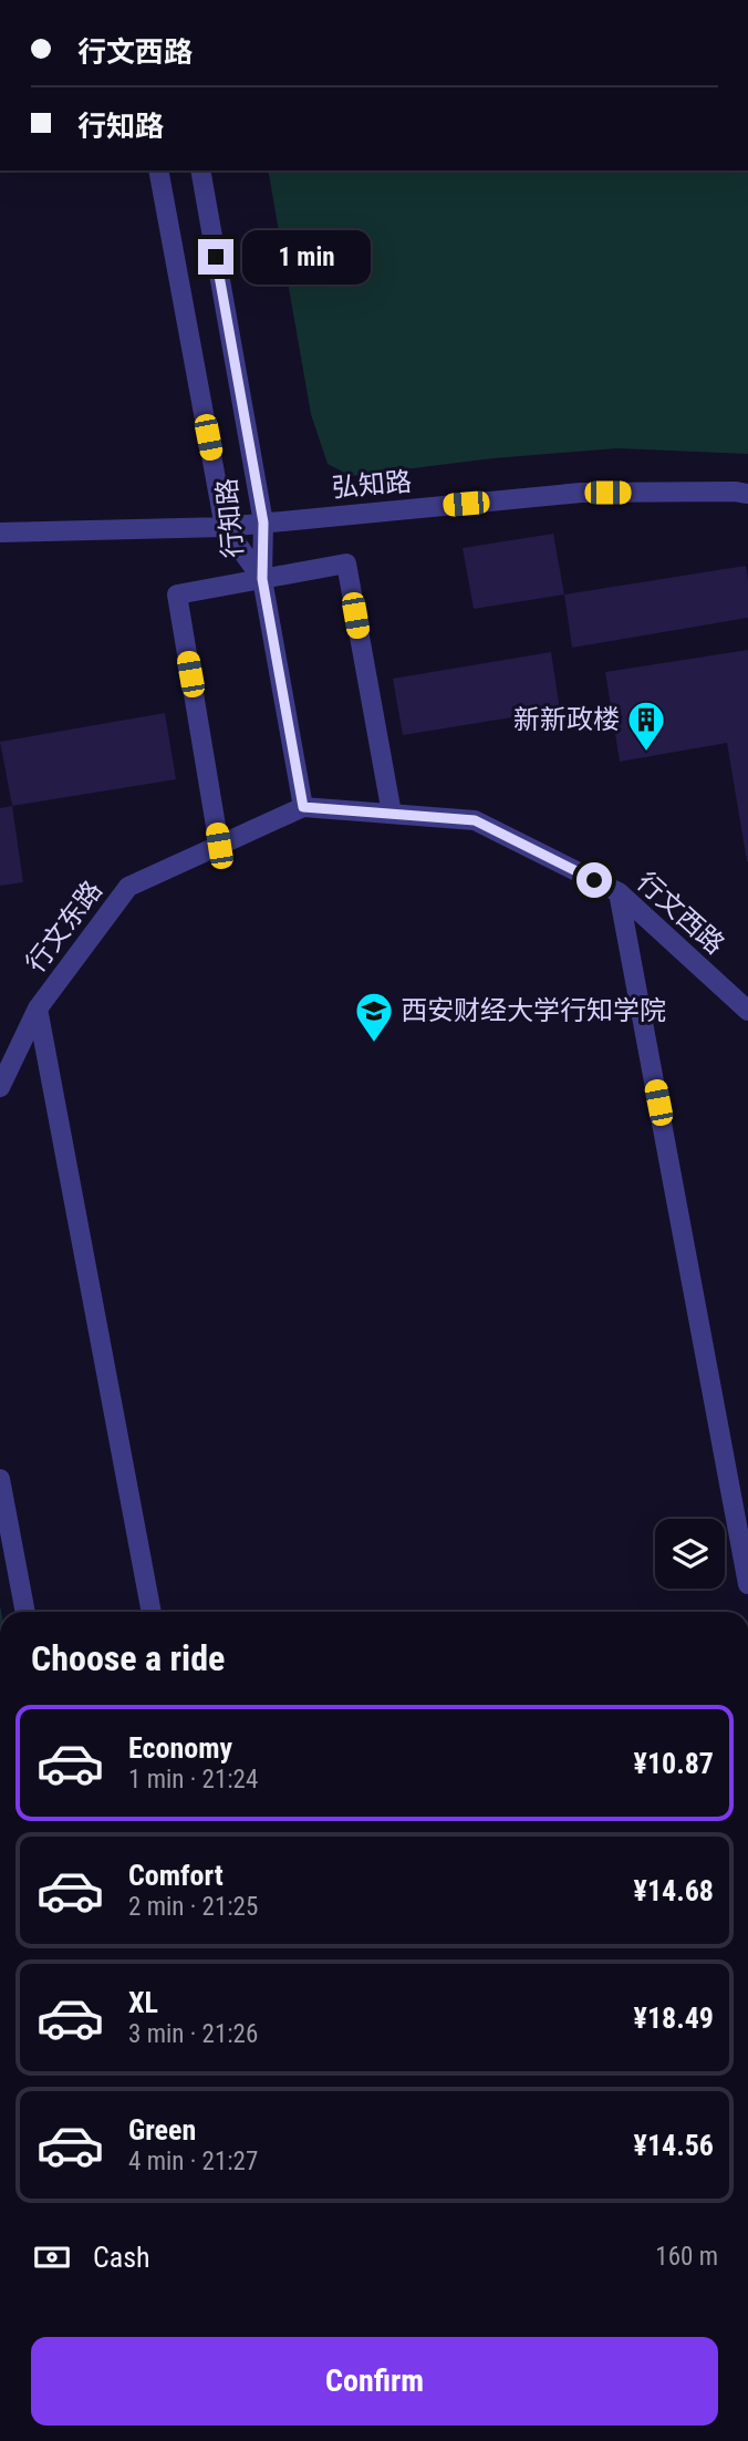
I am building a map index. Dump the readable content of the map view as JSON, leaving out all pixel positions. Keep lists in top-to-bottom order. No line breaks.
{"streets":{"street":["弘知路","行知路","行文西路","行文东路"]},"crossings":[["弘知路","行知路"],["行文西路","行文东路"]],"places":{"building":["新新政楼"],"school or university":["西安财经大学行知学院"]},"page":{"banner":["行文西路","行知路"],"bubble":"1 min","heading":"Choose a ride","list":[{"name":"Economy","note":"1 min · 21:24","value":"¥10.87"},{"name":"Comfort","note":"2 min · 21:25","value":"¥14.68"},{"name":"XL","note":"3 min · 21:26","value":"¥18.49"},{"name":"Green","note":"4 min · 21:27","value":"¥14.56"}],"pay":["Cash","160 m"],"buttons":"Confirm"}}
